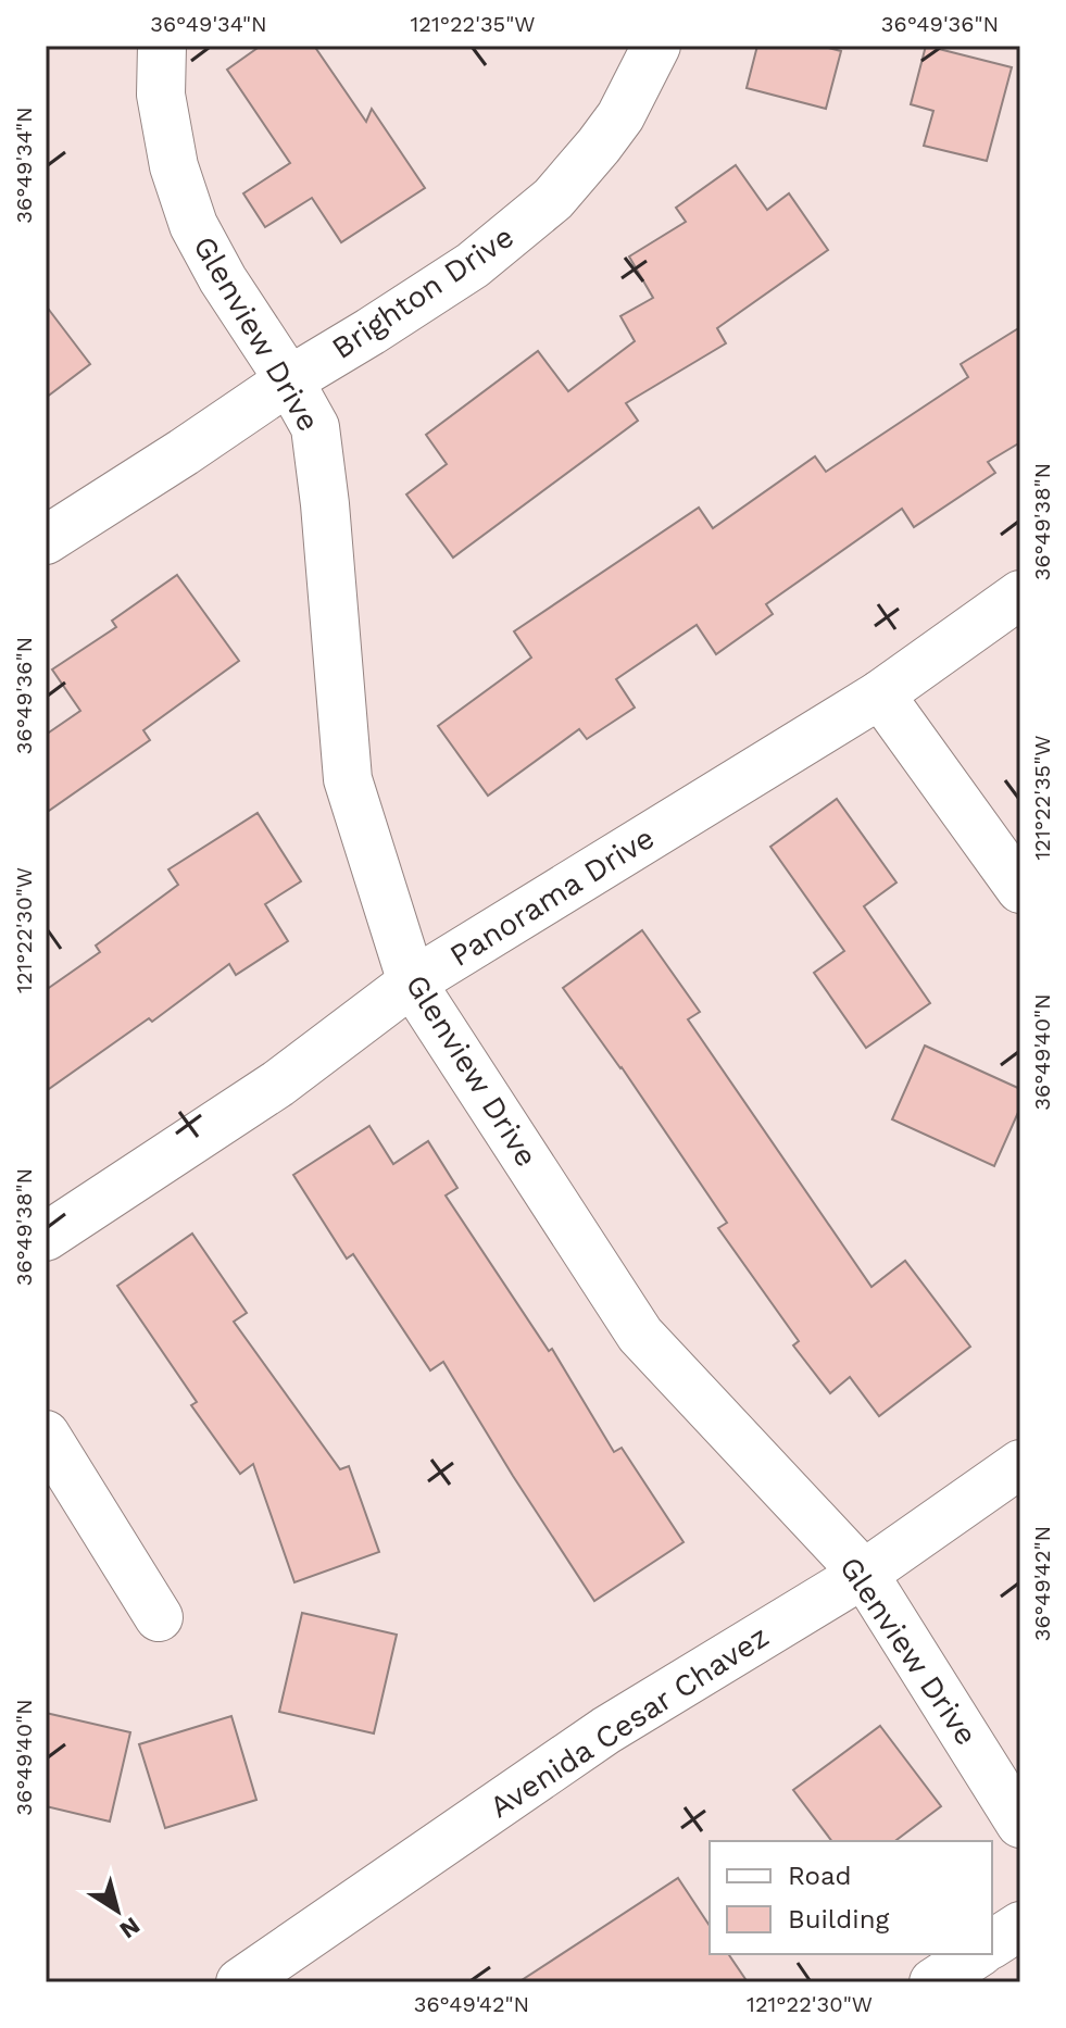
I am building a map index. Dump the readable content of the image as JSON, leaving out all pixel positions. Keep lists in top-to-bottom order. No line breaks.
{"streets":{"street":["Brighton Drive","Glenview Drive","Panorama Drive","Avenida Cesar Chavez"]},"crossings":[["Brighton Drive","Glenview Drive"],["Glenview Drive","Panorama Drive"],["Glenview Drive","Avenida Cesar Chavez"]],"legend":["Road","Building"],"north":"bottom right","coordinates":["36°49'34\"N","121°22'35\"W","36°49'36\"N","36°49'38\"N","121°22'30\"W","36°49'40\"N","36°49'42\"N"]}
